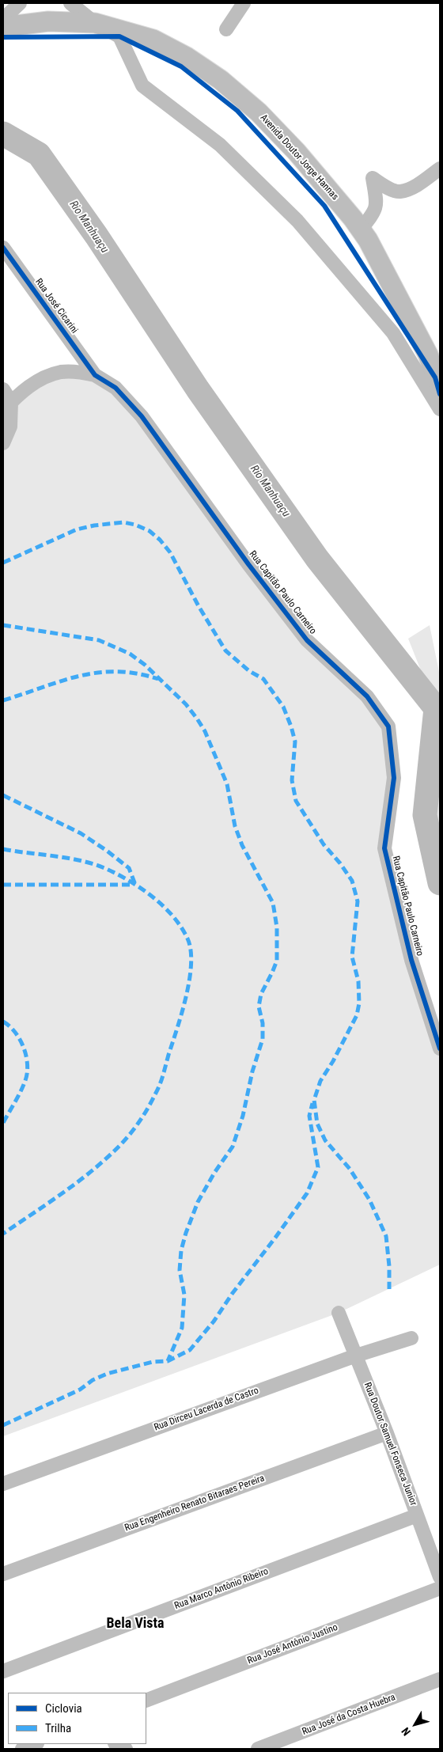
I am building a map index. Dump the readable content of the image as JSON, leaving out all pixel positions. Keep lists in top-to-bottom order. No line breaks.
{"streets":{"highway":["Avenida Doutor Jorge Hannas"],"street":["Rua José Cicarini","Rua Capitão Paulo Carneiro","Rua Dirceu Lacerda de Castro","Rua Doutor Samuel Fonseca Junior","Rua Engenheiro Renato Bitaraes Pereira","Rua Marco Antônio Ribeiro","Rua José Antônio Justino","Rua José da Costa Huebra"]},"crossings":[["Rua José Cicarini","Rua Capitão Paulo Carneiro"],["Rua Dirceu Lacerda de Castro","Rua Doutor Samuel Fonseca Junior"],["Rua Doutor Samuel Fonseca Junior","Rua Engenheiro Renato Bitaraes Pereira"],["Rua Doutor Samuel Fonseca Junior","Rua Marco Antônio Ribeiro"]],"districts":["Bela Vista"],"water":["Rio Manhuaçu"],"legend":["Ciclovia","Trilha"],"north":"bottom left"}
